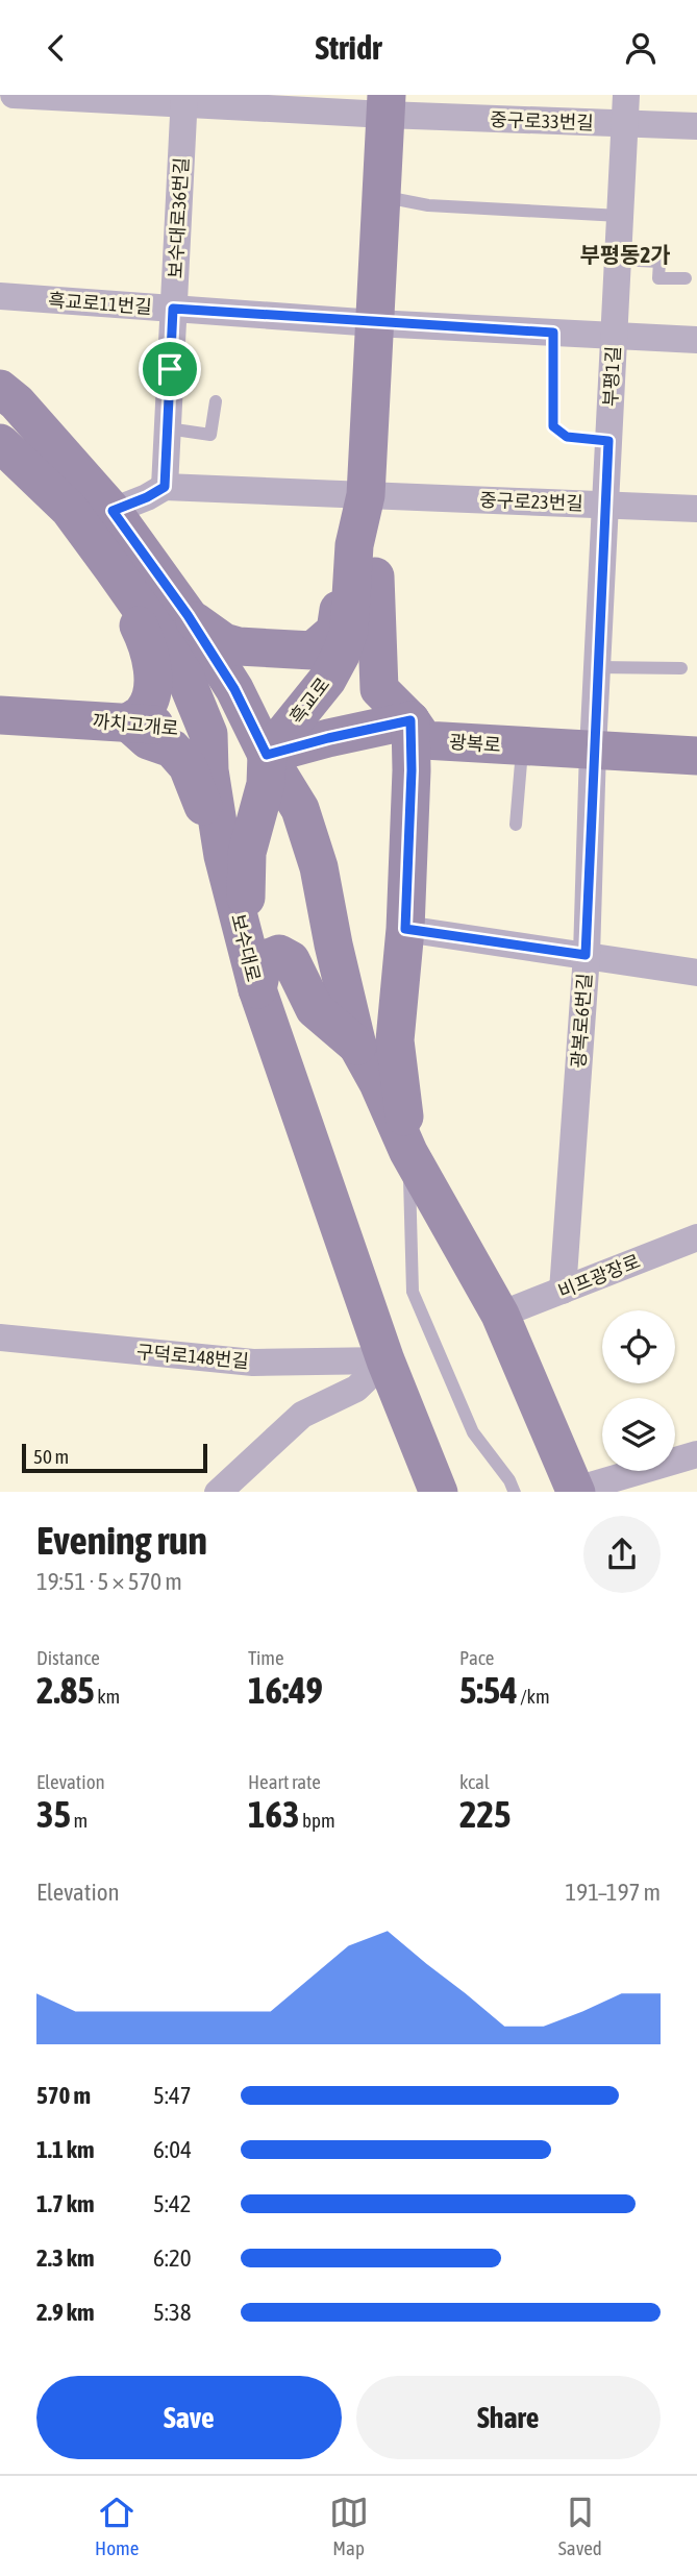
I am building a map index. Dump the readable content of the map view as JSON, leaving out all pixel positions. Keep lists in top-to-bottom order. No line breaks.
{"streets":{"main road":["흑교로","까치고개로","광복로","보수대로"],"street":["중구로33번길","보수대로36번길","흑교로11번길","부평1길","중구로23번길","광복로6번길","비프광장로","구덕로148번길"]},"crossings":[["중구로33번길","보수대로36번길"],["중구로33번길","부평1길"],["중구로33번길","흑교로"],["보수대로36번길","흑교로11번길"],["보수대로36번길","중구로23번길"],["흑교로11번길","부평1길"],["흑교로11번길","흑교로"],["부평1길","중구로23번길"],["부평1길","광복로"],["부평1길","광복로6번길"],["중구로23번길","흑교로"],["흑교로","까치고개로"],["흑교로","광복로"],["까치고개로","보수대로"],["광복로","광복로6번길"],["보수대로","구덕로148번길"],["광복로6번길","비프광장로"]],"districts":["부평동2가"],"scale_bar":"50 m","page":{"header":"Stridr","scale":"50 m","heading":["Evening run","19:51 · 5 × 570 m"],"stats":[["Distance","2.85 km"],["Time","16:49"],["Pace","5:54 /km"],["Elevation","35 m"],["Heart rate","163 bpm"],["kcal","225"]],"chart":["Elevation","191–197 m"],"list":[{"name":"570 m","note":"5:47"},{"name":"1.1 km","note":"6:04"},{"name":"1.7 km","note":"5:42"},{"name":"2.3 km","note":"6:20"},{"name":"2.9 km","note":"5:38"}],"buttons":["Save","Share"],"tabs":["Home","Map","Saved"]}}
